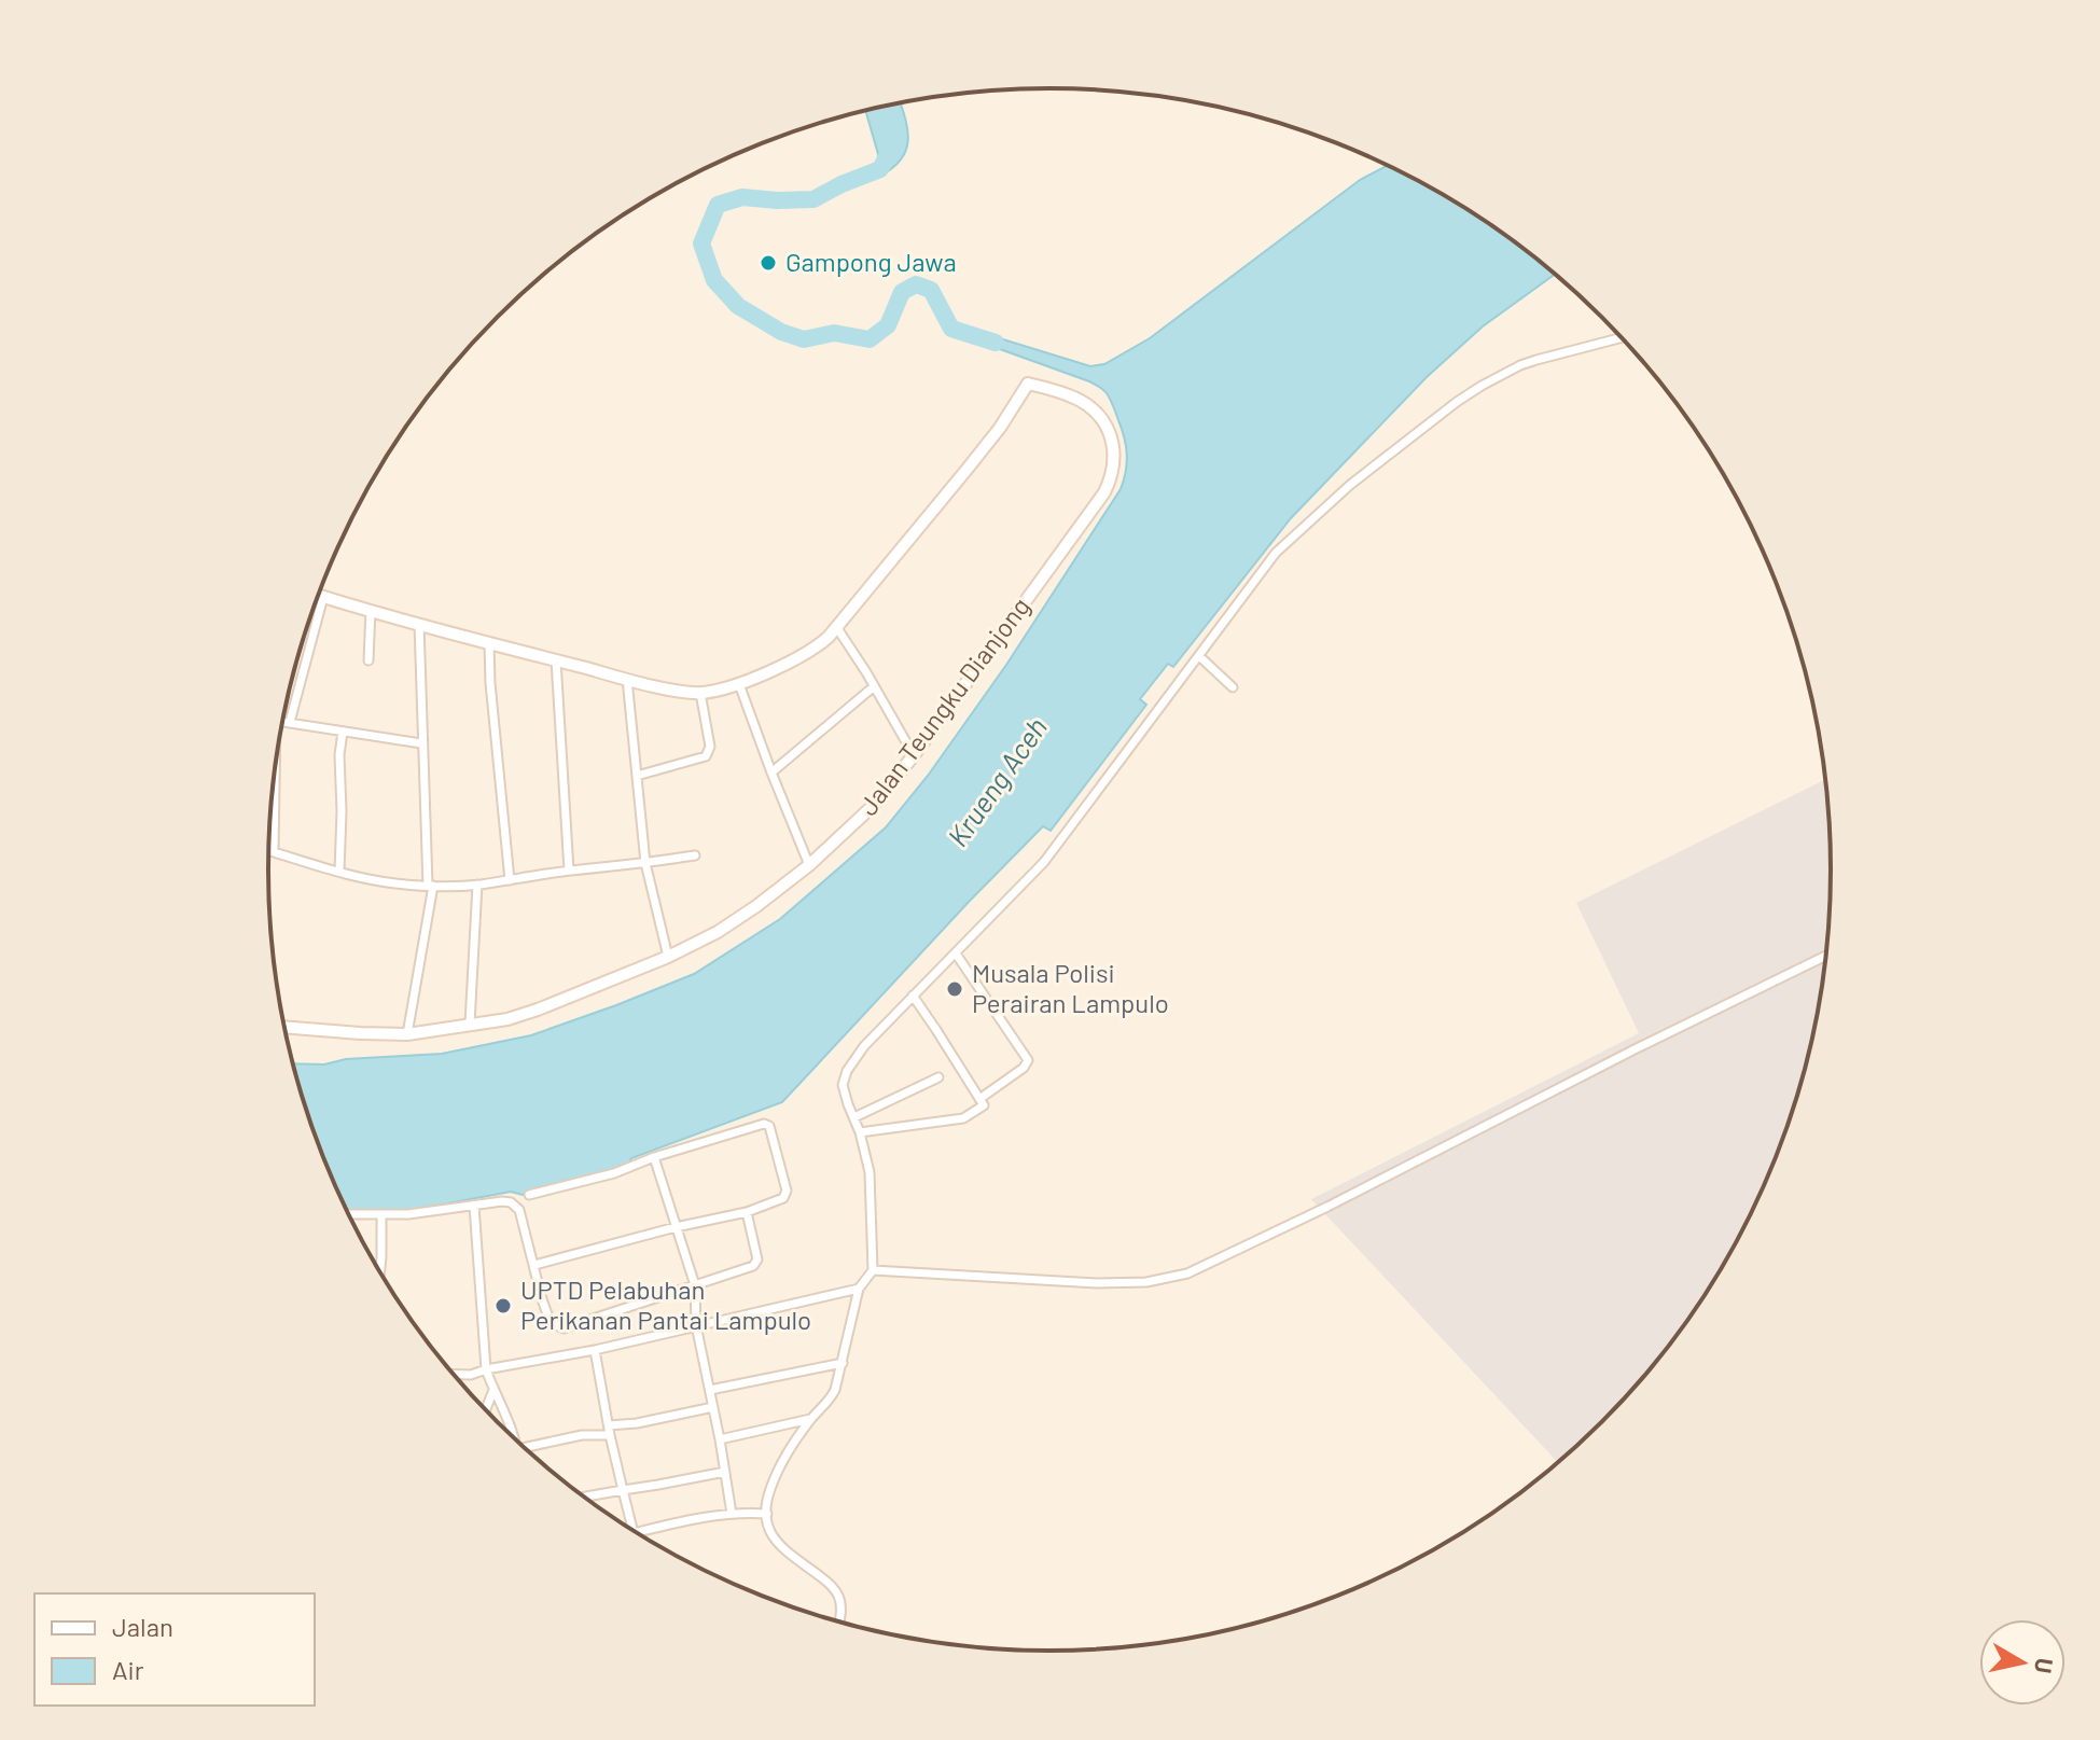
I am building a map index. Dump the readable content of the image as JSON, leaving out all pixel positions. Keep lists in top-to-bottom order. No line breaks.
{"streets":{"street":["Jalan Teungku Dianjong"]},"water":["Krueng Aceh"],"places":["Gampong Jawa","Musala Polisi Perairan Lampulo","UPTD Pelabuhan Perikanan Pantai Lampulo"],"legend":["Jalan","Air"],"north":"right"}
